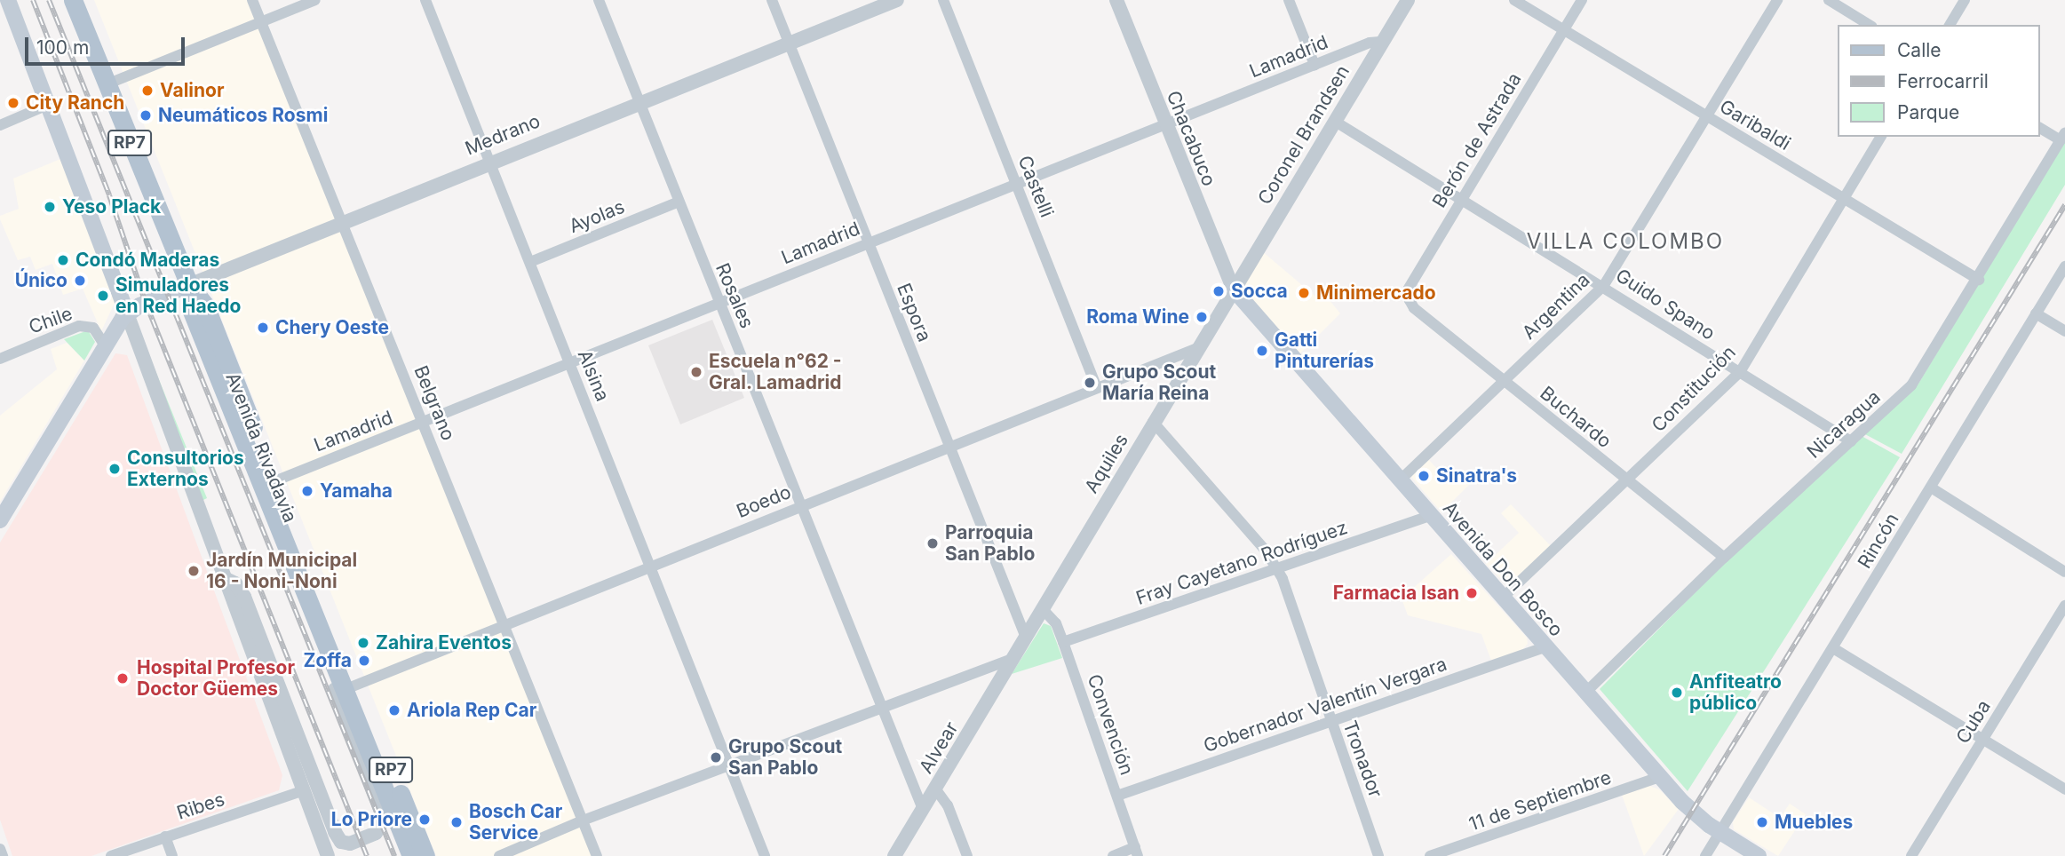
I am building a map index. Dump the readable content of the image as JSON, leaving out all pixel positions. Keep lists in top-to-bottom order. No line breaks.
{"streets":{"main road":["Medrano","RP7","Avenida Rivadavia","Avenida Don Bosco"],"street":["Lamadrid","Garibaldi","Coronel Brandsen","Chacabuco","Berón de Astrada","Castelli","Ayolas","Rosales","Guido Spano","Argentina","Espora","Chile","Alsina","Constitución","Belgrano","Buchardo","Nicaragua","Aquiles","Boedo","Rincón","Fray Cayetano Rodríguez","Gobernador Valentín Vergara","Cuba","Convención","Alvear","Tronador","11 de Septiembre","Ribes"]},"crossings":[["Lamadrid","Coronel Brandsen"],["Lamadrid","Chacabuco"],["Lamadrid","Castelli"],["Lamadrid","Rosales"],["Lamadrid","Espora"],["Lamadrid","Alsina"],["Lamadrid","Belgrano"],["Lamadrid","Avenida Rivadavia"],["Garibaldi","Berón de Astrada"],["Garibaldi","Argentina"],["Garibaldi","Constitución"],["Garibaldi","Nicaragua"],["Medrano","Rosales"],["Medrano","Espora"],["Medrano","Alsina"],["Medrano","Belgrano"],["Medrano","Avenida Rivadavia"],["Coronel Brandsen","Chacabuco"],["Coronel Brandsen","Guido Spano"],["Coronel Brandsen","Aquiles"],["Coronel Brandsen","Avenida Don Bosco"],["Chacabuco","Aquiles"],["Chacabuco","Avenida Don Bosco"],["Berón de Astrada","Guido Spano"],["Berón de Astrada","Buchardo"],["Castelli","Boedo"],["Ayolas","Rosales"],["Ayolas","Alsina"],["Rosales","Boedo"],["Rosales","Alvear"],["Guido Spano","Argentina"],["Guido Spano","Constitución"],["Guido Spano","Nicaragua"],["Argentina","Buchardo"],["Argentina","Avenida Don Bosco"],["Espora","Aquiles"],["Espora","Boedo"],["Alsina","Boedo"],["Constitución","Buchardo"],["Constitución","Avenida Don Bosco"],["Belgrano","Boedo"],["Buchardo","Nicaragua"],["Nicaragua","Avenida Don Bosco"],["Avenida Rivadavia","Boedo"],["Aquiles","Boedo"],["Aquiles","Avenida Don Bosco"],["Aquiles","Convención"],["Aquiles","Alvear"],["Rincón","Avenida Don Bosco"],["Fray Cayetano Rodríguez","Avenida Don Bosco"],["Fray Cayetano Rodríguez","Convención"],["Fray Cayetano Rodríguez","Tronador"],["Avenida Don Bosco","Gobernador Valentín Vergara"],["Avenida Don Bosco","11 de Septiembre"],["Gobernador Valentín Vergara","Convención"],["Gobernador Valentín Vergara","Tronador"]],"districts":["VILLA COLOMBO"],"places":["Valinor","City Ranch","Neumáticos Rosmi","Yeso Plack","Condó Maderas","Único","Socca","Minimercado","Simuladores en Red Haedo","Roma Wine","Chery Oeste","Gatti Pinturerías","Escuela n°62 - Gral. Lamadrid","Grupo Scout María Reina","Consultorios Externos","Sinatra's","Yamaha","Parroquia San Pablo","Jardín Municipal 16 - Noni-Noni","Farmacia Isan","Zahira Eventos","Zoffa","Hospital Profesor Doctor Güemes","Anfiteatro público","Ariola Rep Car","Grupo Scout San Pablo","Lo Priore","Bosch Car Service","Muebles"],"legend":["Calle","Ferrocarril","Parque"],"scale_bar":"100 m"}
